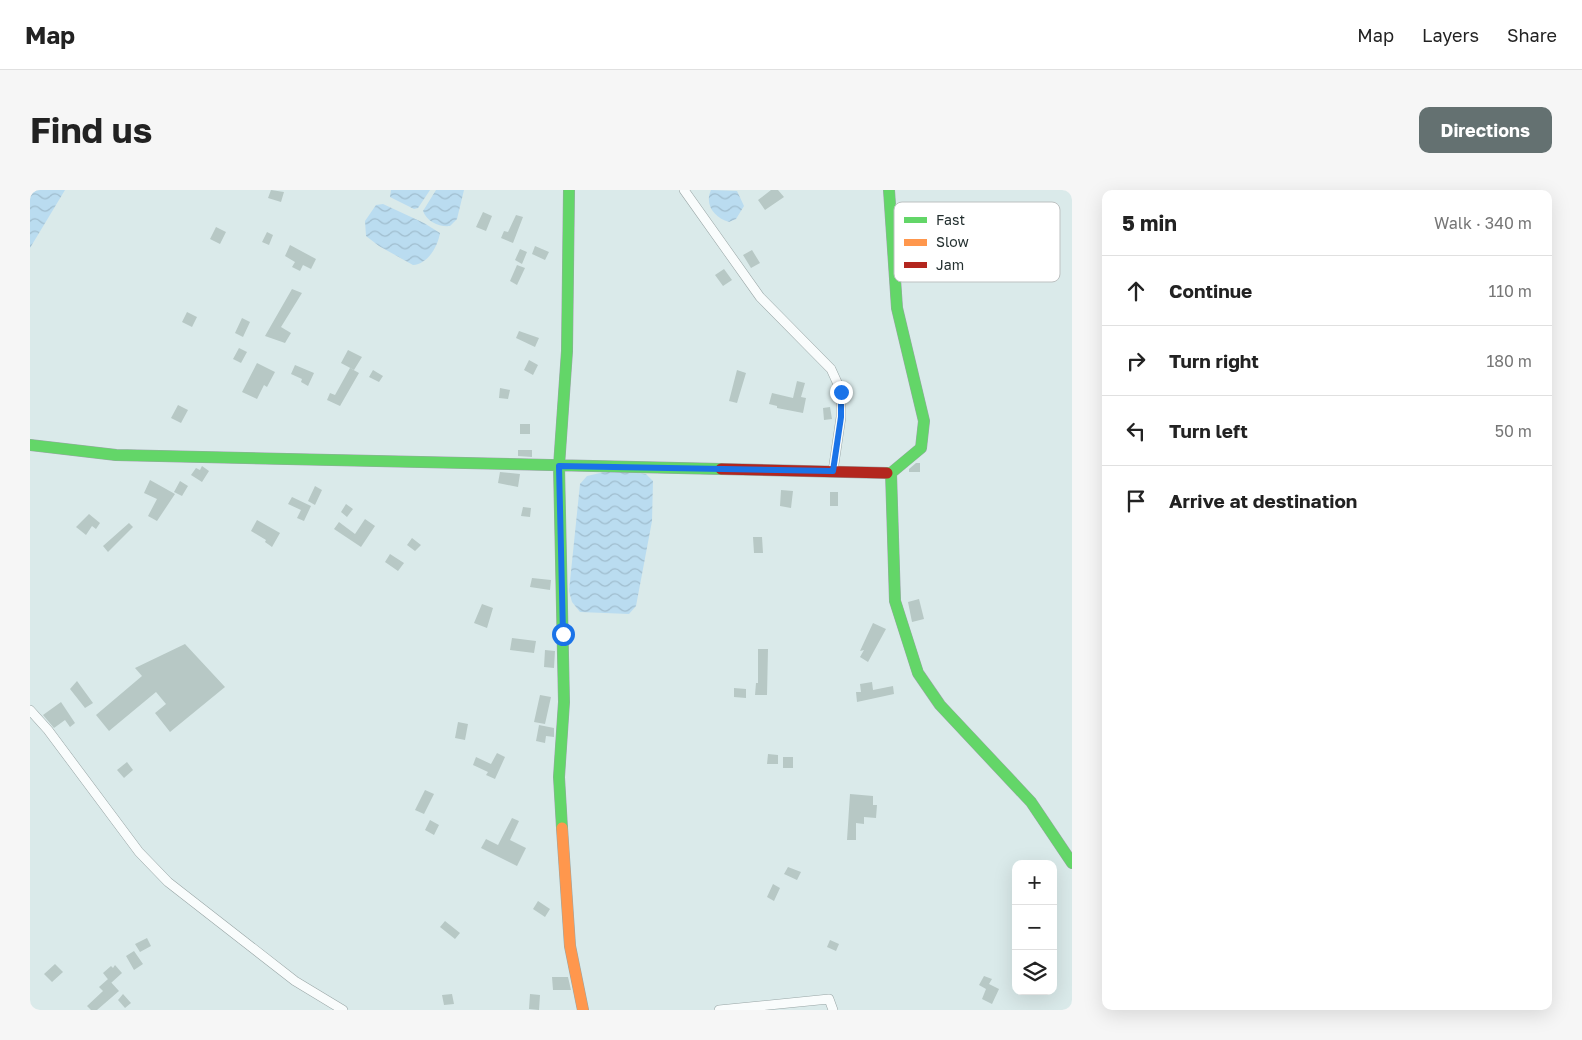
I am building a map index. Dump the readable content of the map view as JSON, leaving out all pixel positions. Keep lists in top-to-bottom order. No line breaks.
{"legend":["Fast","Slow","Jam"],"page":{"header":"Map","nav":["Map","Layers","Share"],"buttons":"Directions","title":"Find us","heading":["5 min","Walk · 340 m"],"list":[["Continue","110 m"],["Turn right","180 m"],["Turn left","50 m"],"Arrive at destination"],"map_buttons":["+","−"]}}
